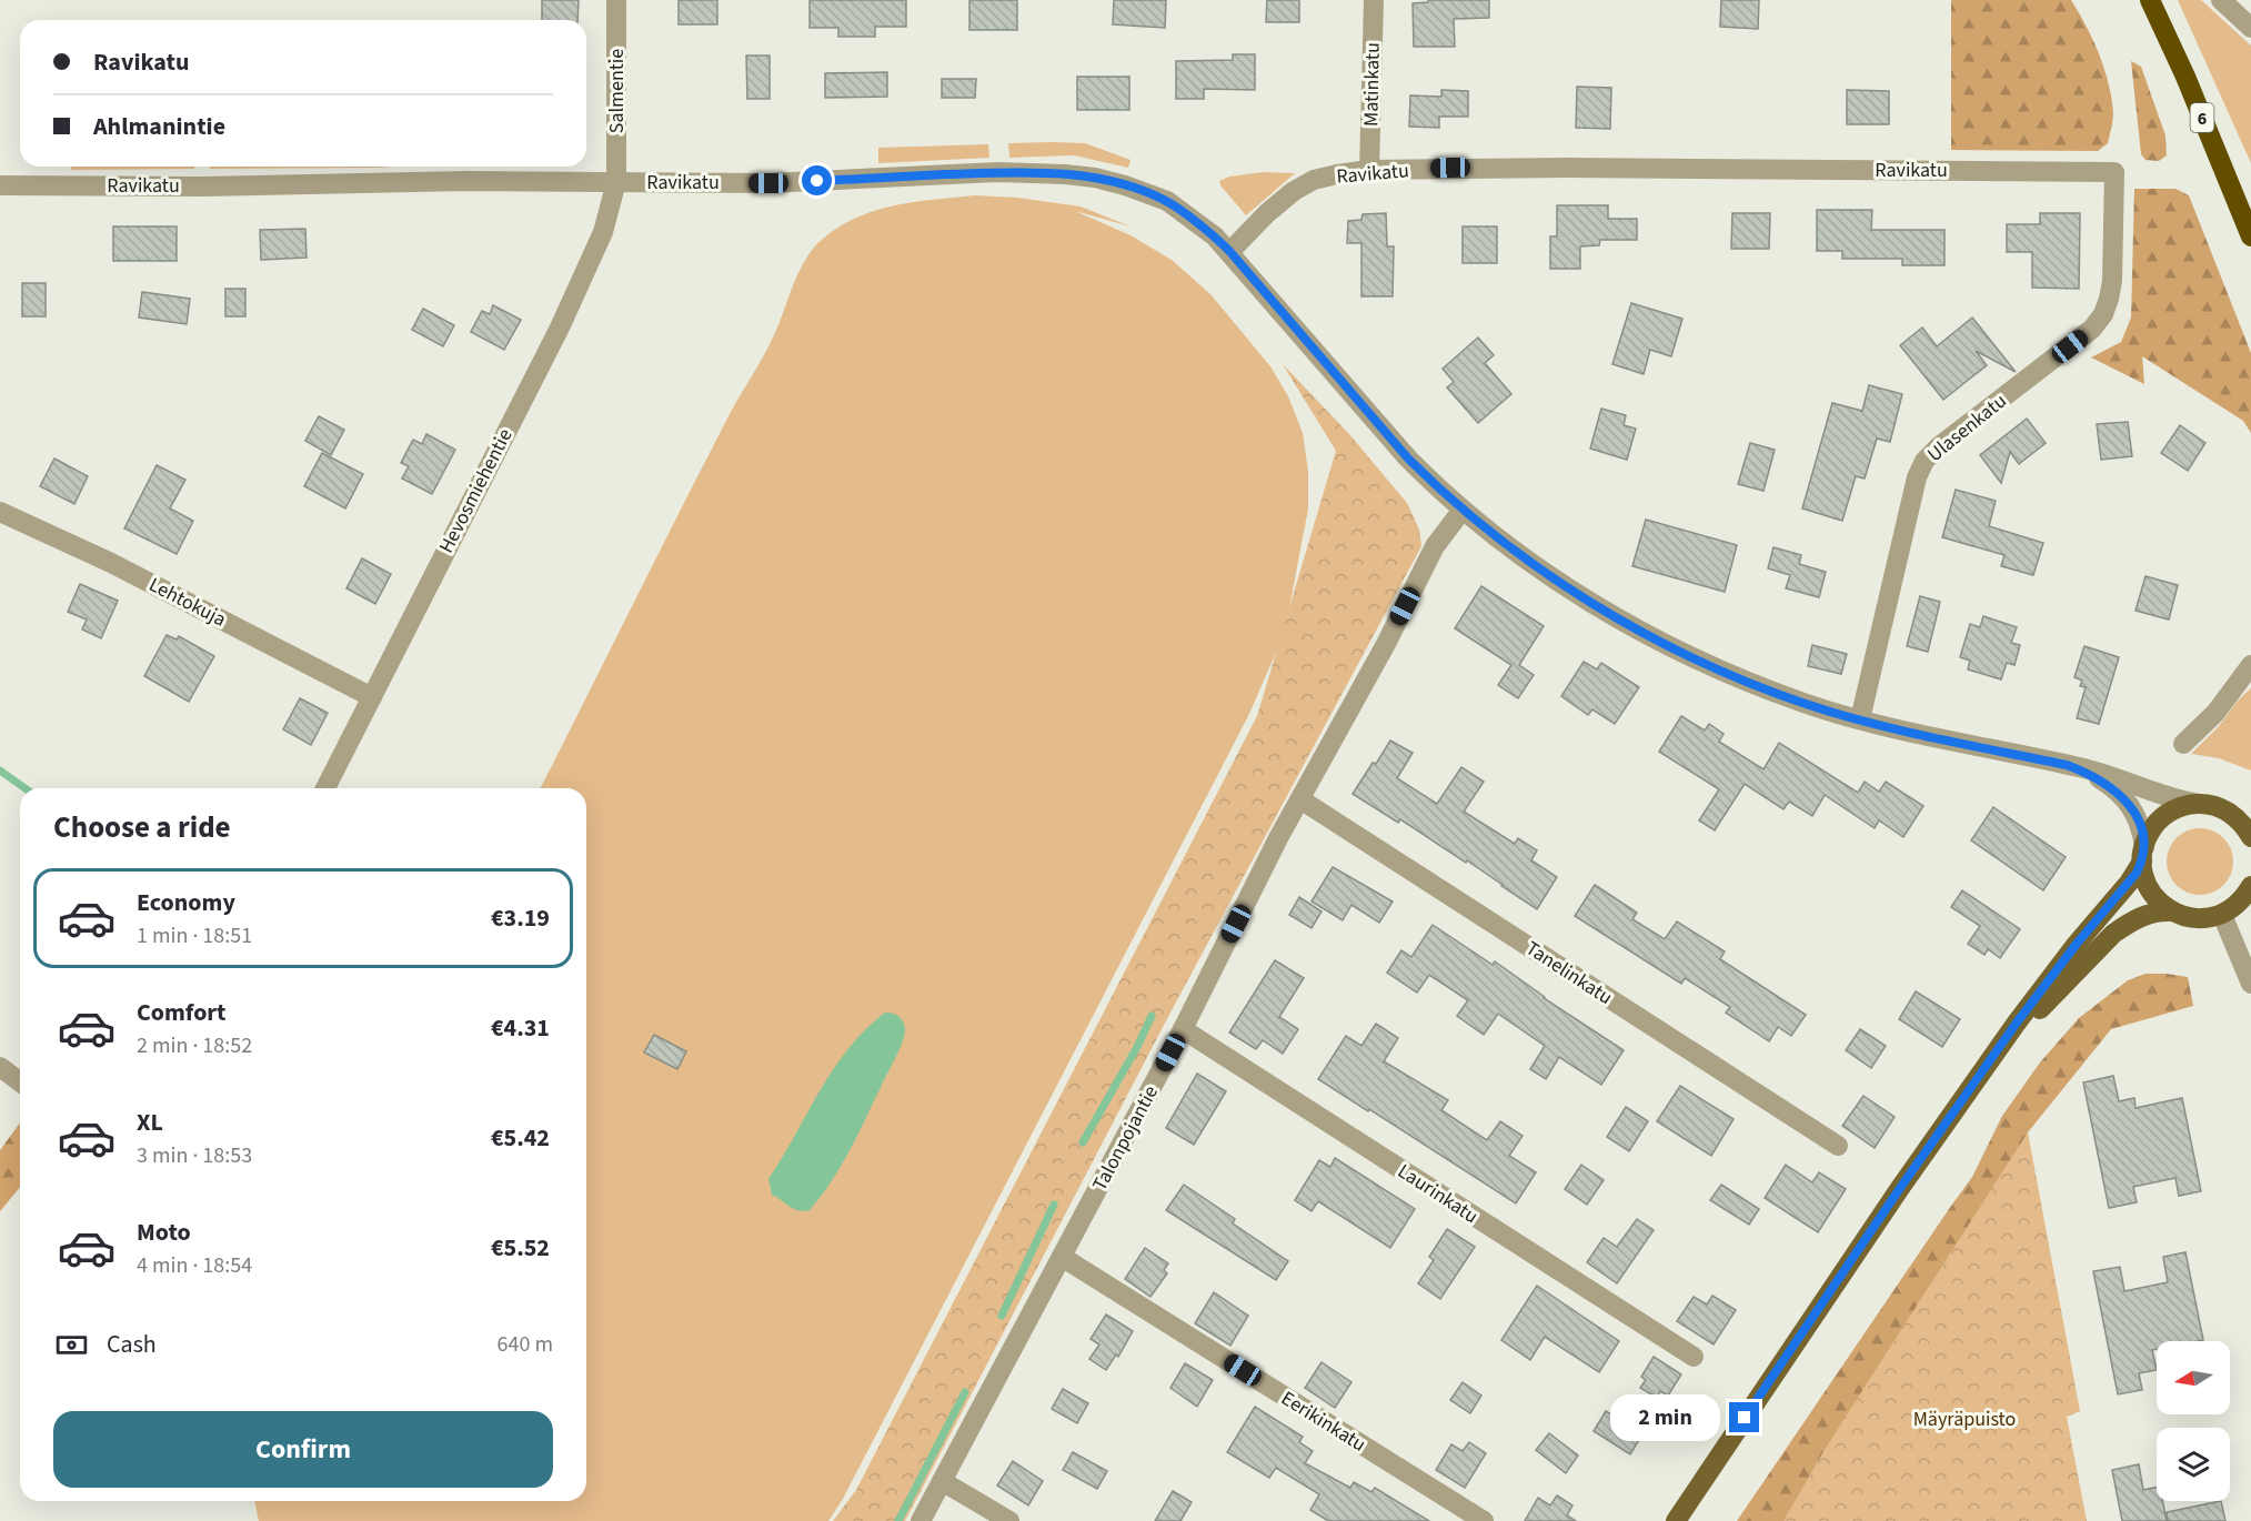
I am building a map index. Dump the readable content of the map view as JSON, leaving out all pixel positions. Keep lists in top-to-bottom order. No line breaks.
{"streets":{"highway":["6"],"street":["Matinkatu","Salmentie","Ravikatu","Ulasenkatu","Hevosmiehentie","Lehtokuja","Tanelinkatu","Talonpojantie","Laurinkatu","Eerikinkatu"]},"crossings":[["Matinkatu","Ravikatu"],["Salmentie","Ravikatu"],["Salmentie","Hevosmiehentie"],["Ravikatu","Ulasenkatu"],["Ravikatu","Hevosmiehentie"],["Hevosmiehentie","Lehtokuja"],["Tanelinkatu","Talonpojantie"],["Talonpojantie","Laurinkatu"],["Talonpojantie","Eerikinkatu"]],"parks":["Mäyräpuisto"],"north":"left","page":{"banner":["Ravikatu","Ahlmanintie"],"heading":"Choose a ride","list":[{"name":"Economy","note":"1 min · 18:51","value":"€3.19"},{"name":"Comfort","note":"2 min · 18:52","value":"€4.31"},{"name":"XL","note":"3 min · 18:53","value":"€5.42"},{"name":"Moto","note":"4 min · 18:54","value":"€5.52"}],"pay":["Cash","640 m"],"bubble":"2 min","buttons":"Confirm"}}
